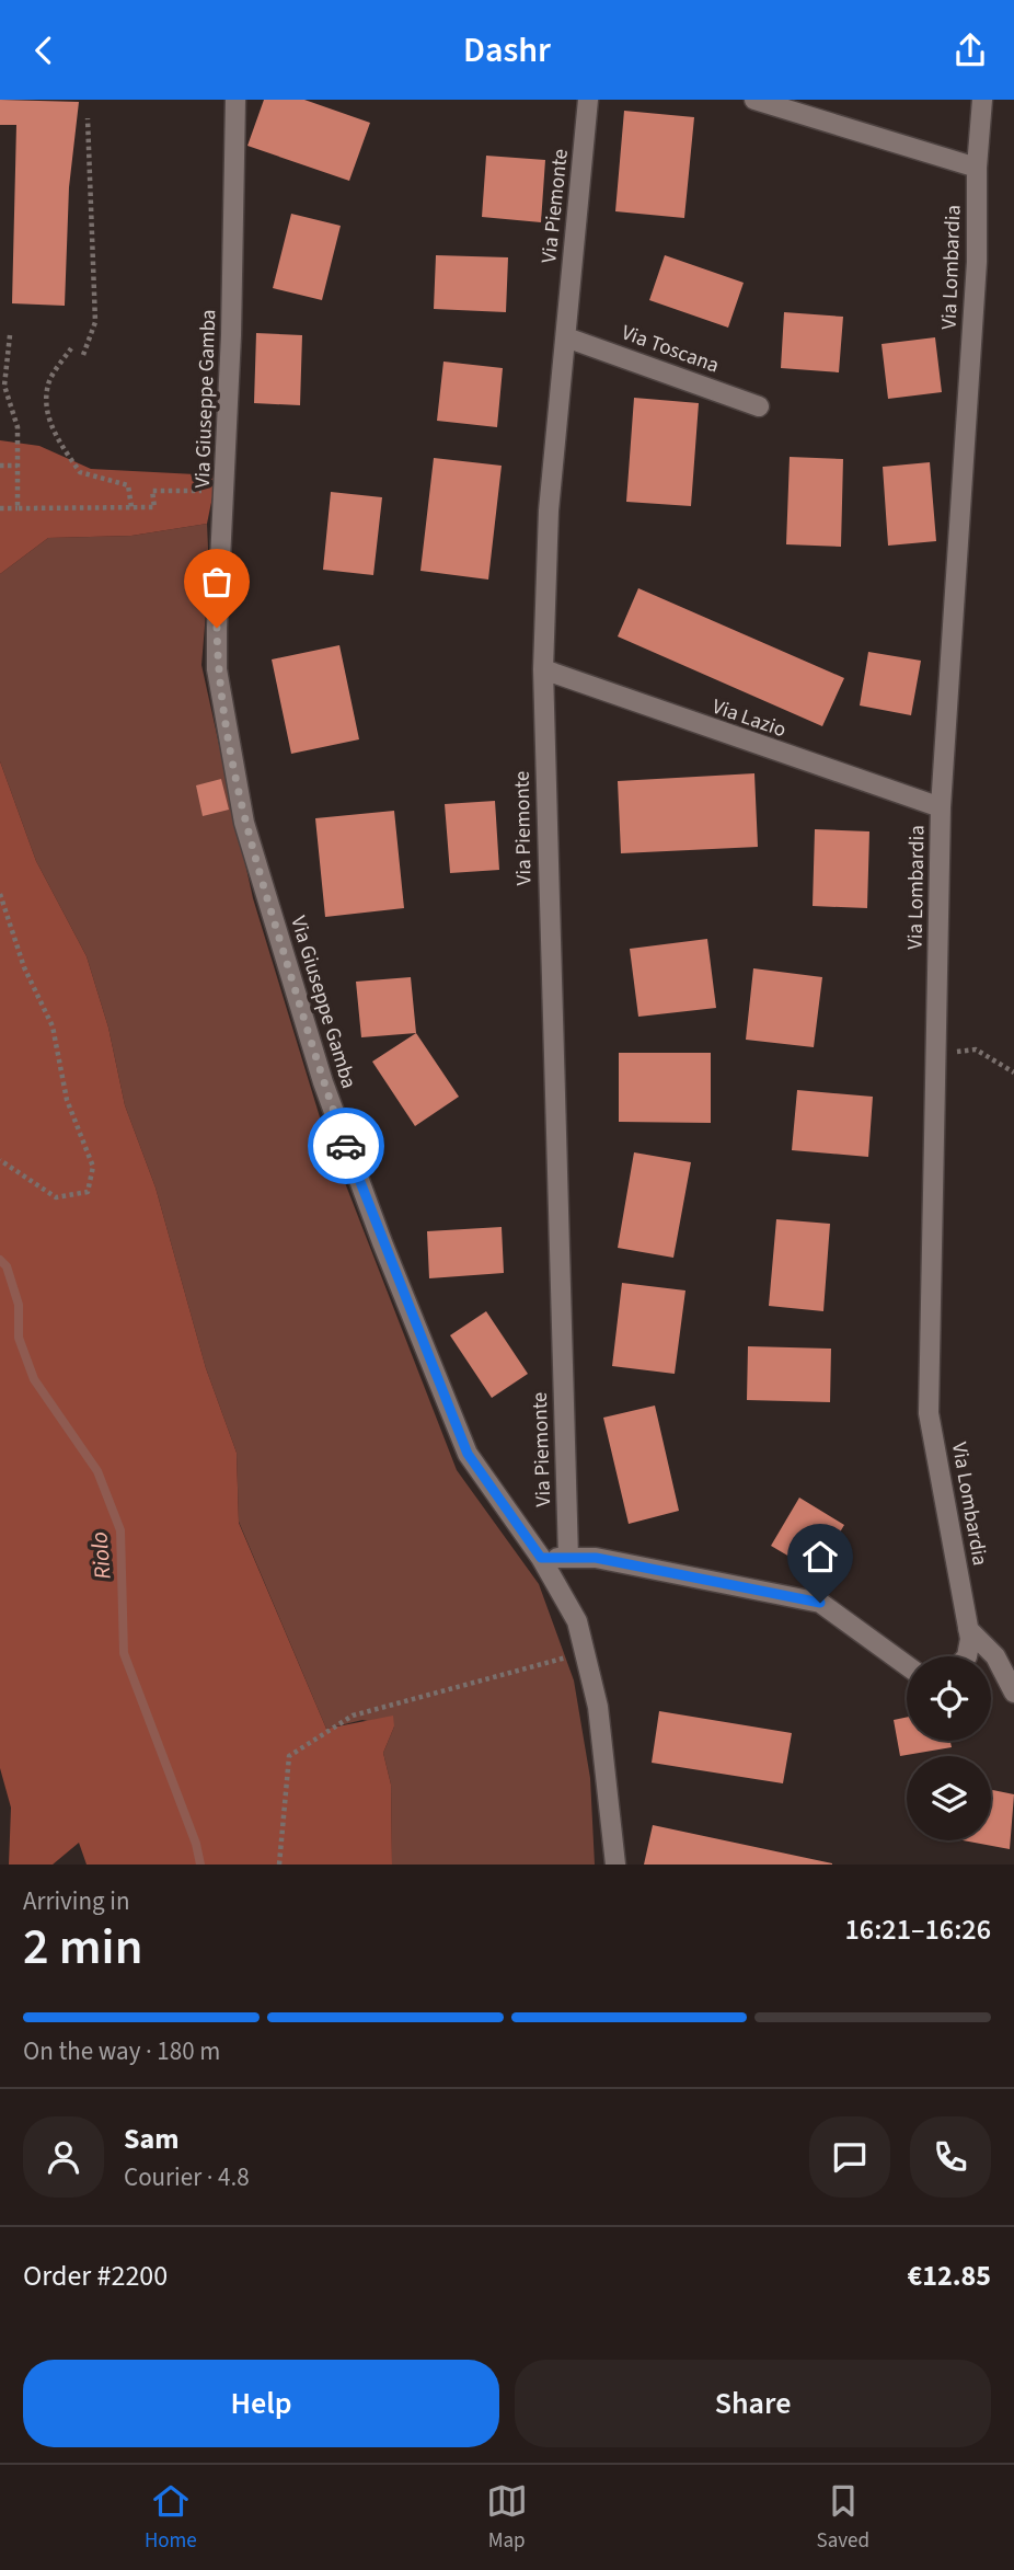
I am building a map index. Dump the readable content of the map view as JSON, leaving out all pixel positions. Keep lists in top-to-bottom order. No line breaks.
{"streets":{"street":["Via Piemonte","Via Lombardia","Via Toscana","Via Giuseppe Gamba","Via Lazio"]},"crossings":[["Via Piemonte","Via Toscana"],["Via Piemonte","Via Lazio"],["Via Lombardia","Via Lazio"]],"water":["Riolo"],"page":{"header":"Dashr","heading":["2 min","Arriving in","16:21–16:26"],"panel":["Sam","Courier · 4.8","Order #2200","€12.85"],"bar":"On the way · 180 m","buttons":["Help","Share"],"tabs":["Home","Map","Saved"]}}
